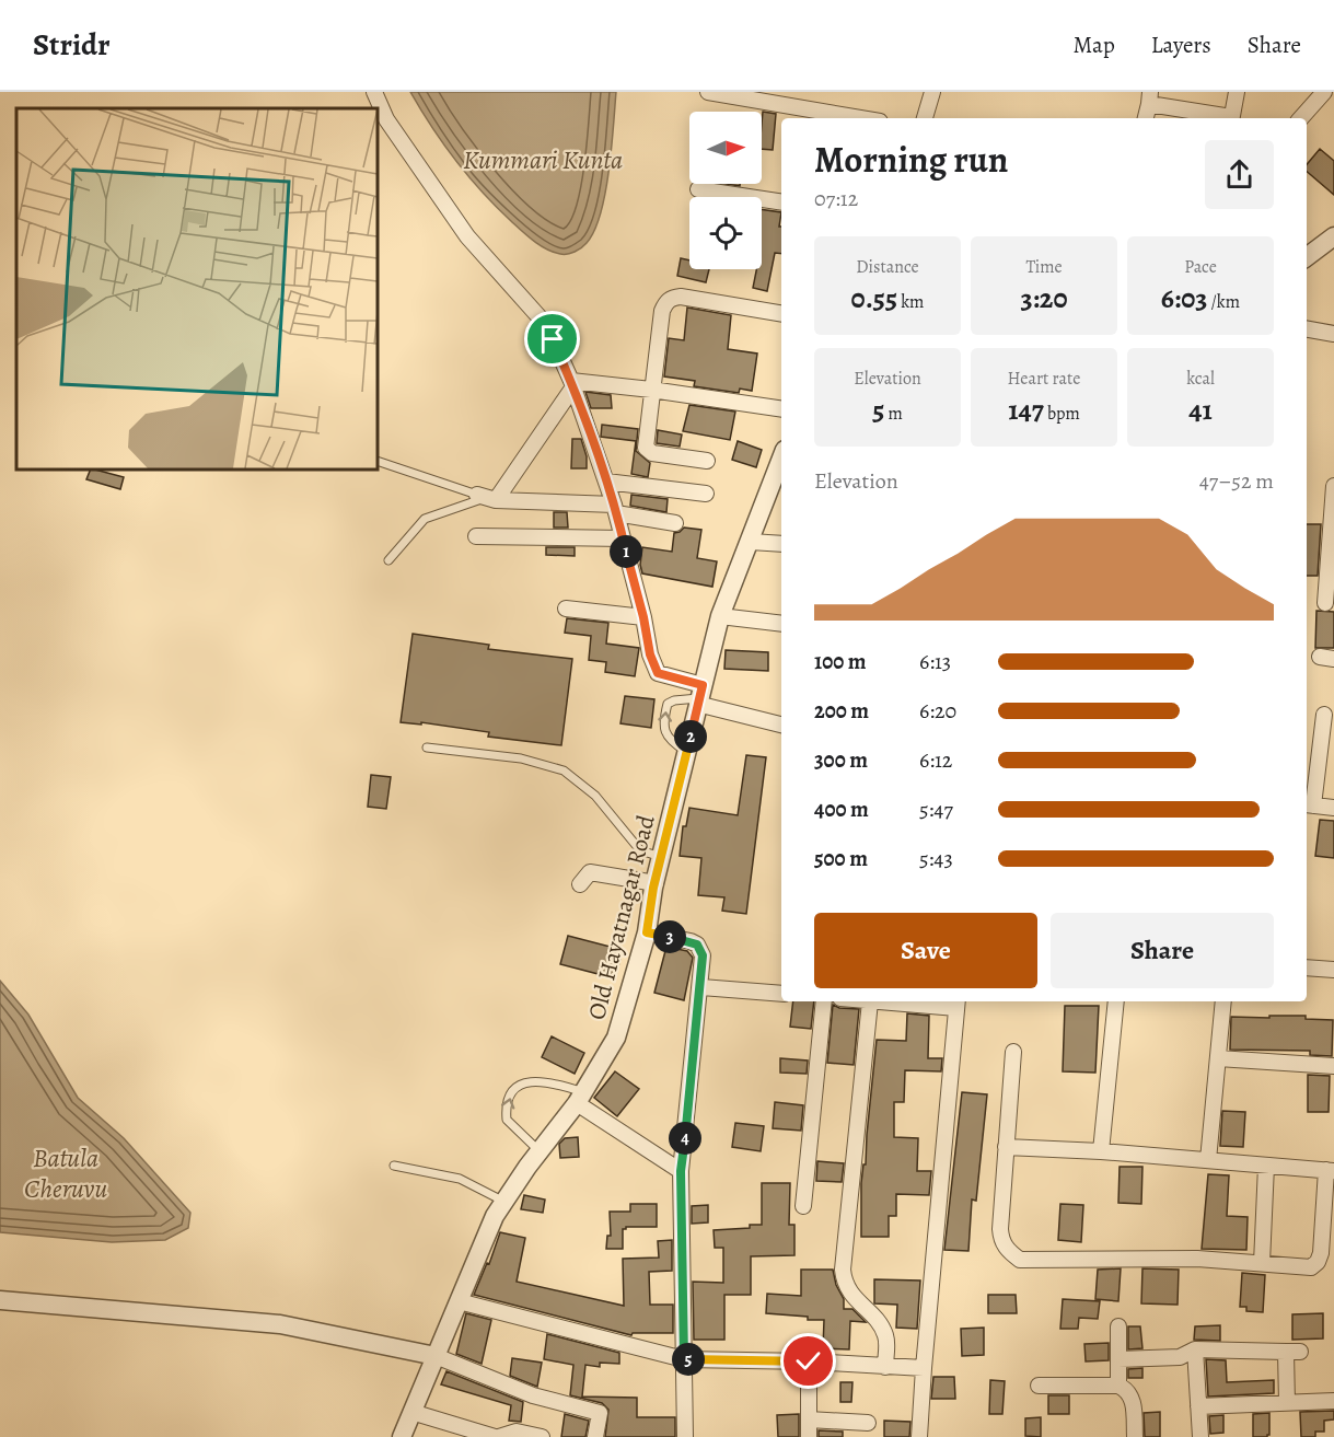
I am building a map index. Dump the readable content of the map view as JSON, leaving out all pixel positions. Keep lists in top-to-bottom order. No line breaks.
{"streets":{"street":["Old Hayatnagar Road"]},"water":["Kummari Kunta","Batula Cheruvu"],"north":"right","page":{"header":"Stridr","nav":["Map","Layers","Share"],"heading":["Morning run","07:12"],"stats":[["Distance","0.55 km"],["Time","3:20"],["Pace","6:03 /km"],["Elevation","5 m"],["Heart rate","147 bpm"],["kcal","41"]],"chart":["Elevation","47–52 m"],"pins":["1","2","3","4","5"],"list":[{"name":"100 m","note":"6:13"},{"name":"200 m","note":"6:20"},{"name":"300 m","note":"6:12"},{"name":"400 m","note":"5:47"},{"name":"500 m","note":"5:43"}],"buttons":["Save","Share"]}}
